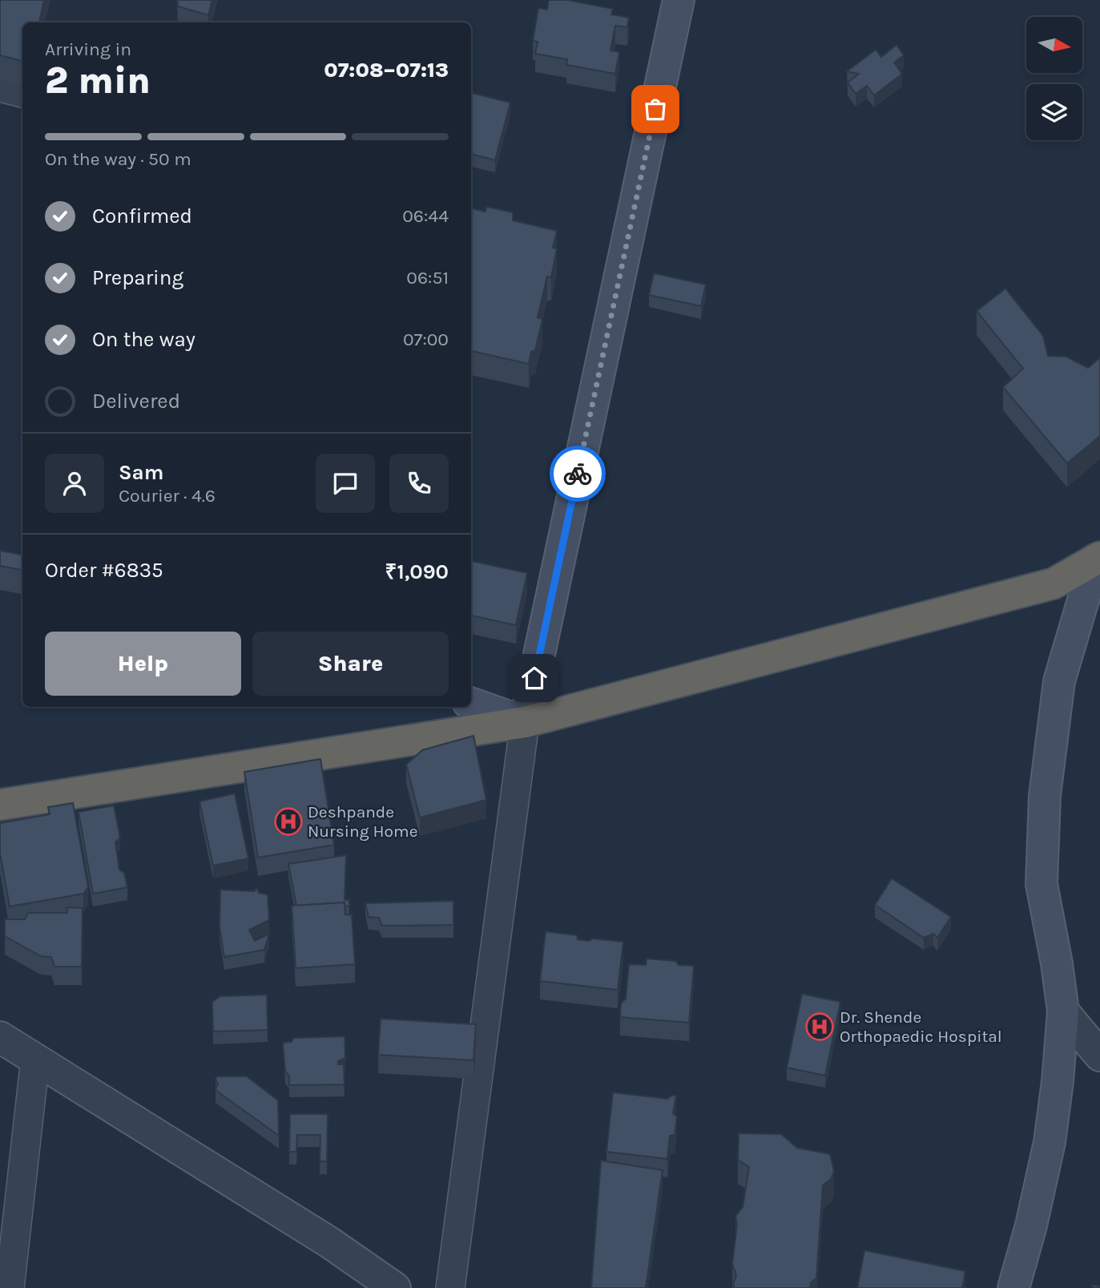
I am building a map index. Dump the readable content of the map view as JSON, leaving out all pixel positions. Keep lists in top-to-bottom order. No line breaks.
{"places":{"hospital":["Deshpande Nursing Home","Dr. Shende Orthopaedic Hospital"]},"north":"right","page":{"heading":["2 min","Arriving in","07:08–07:13"],"panel":["Sam","Courier · 4.6","Order #6835","₹1,090"],"bar":"On the way · 50 m","list":[["Confirmed","06:44"],["Preparing","06:51"],["On the way","07:00"],"Delivered"],"buttons":["Help","Share"]}}
